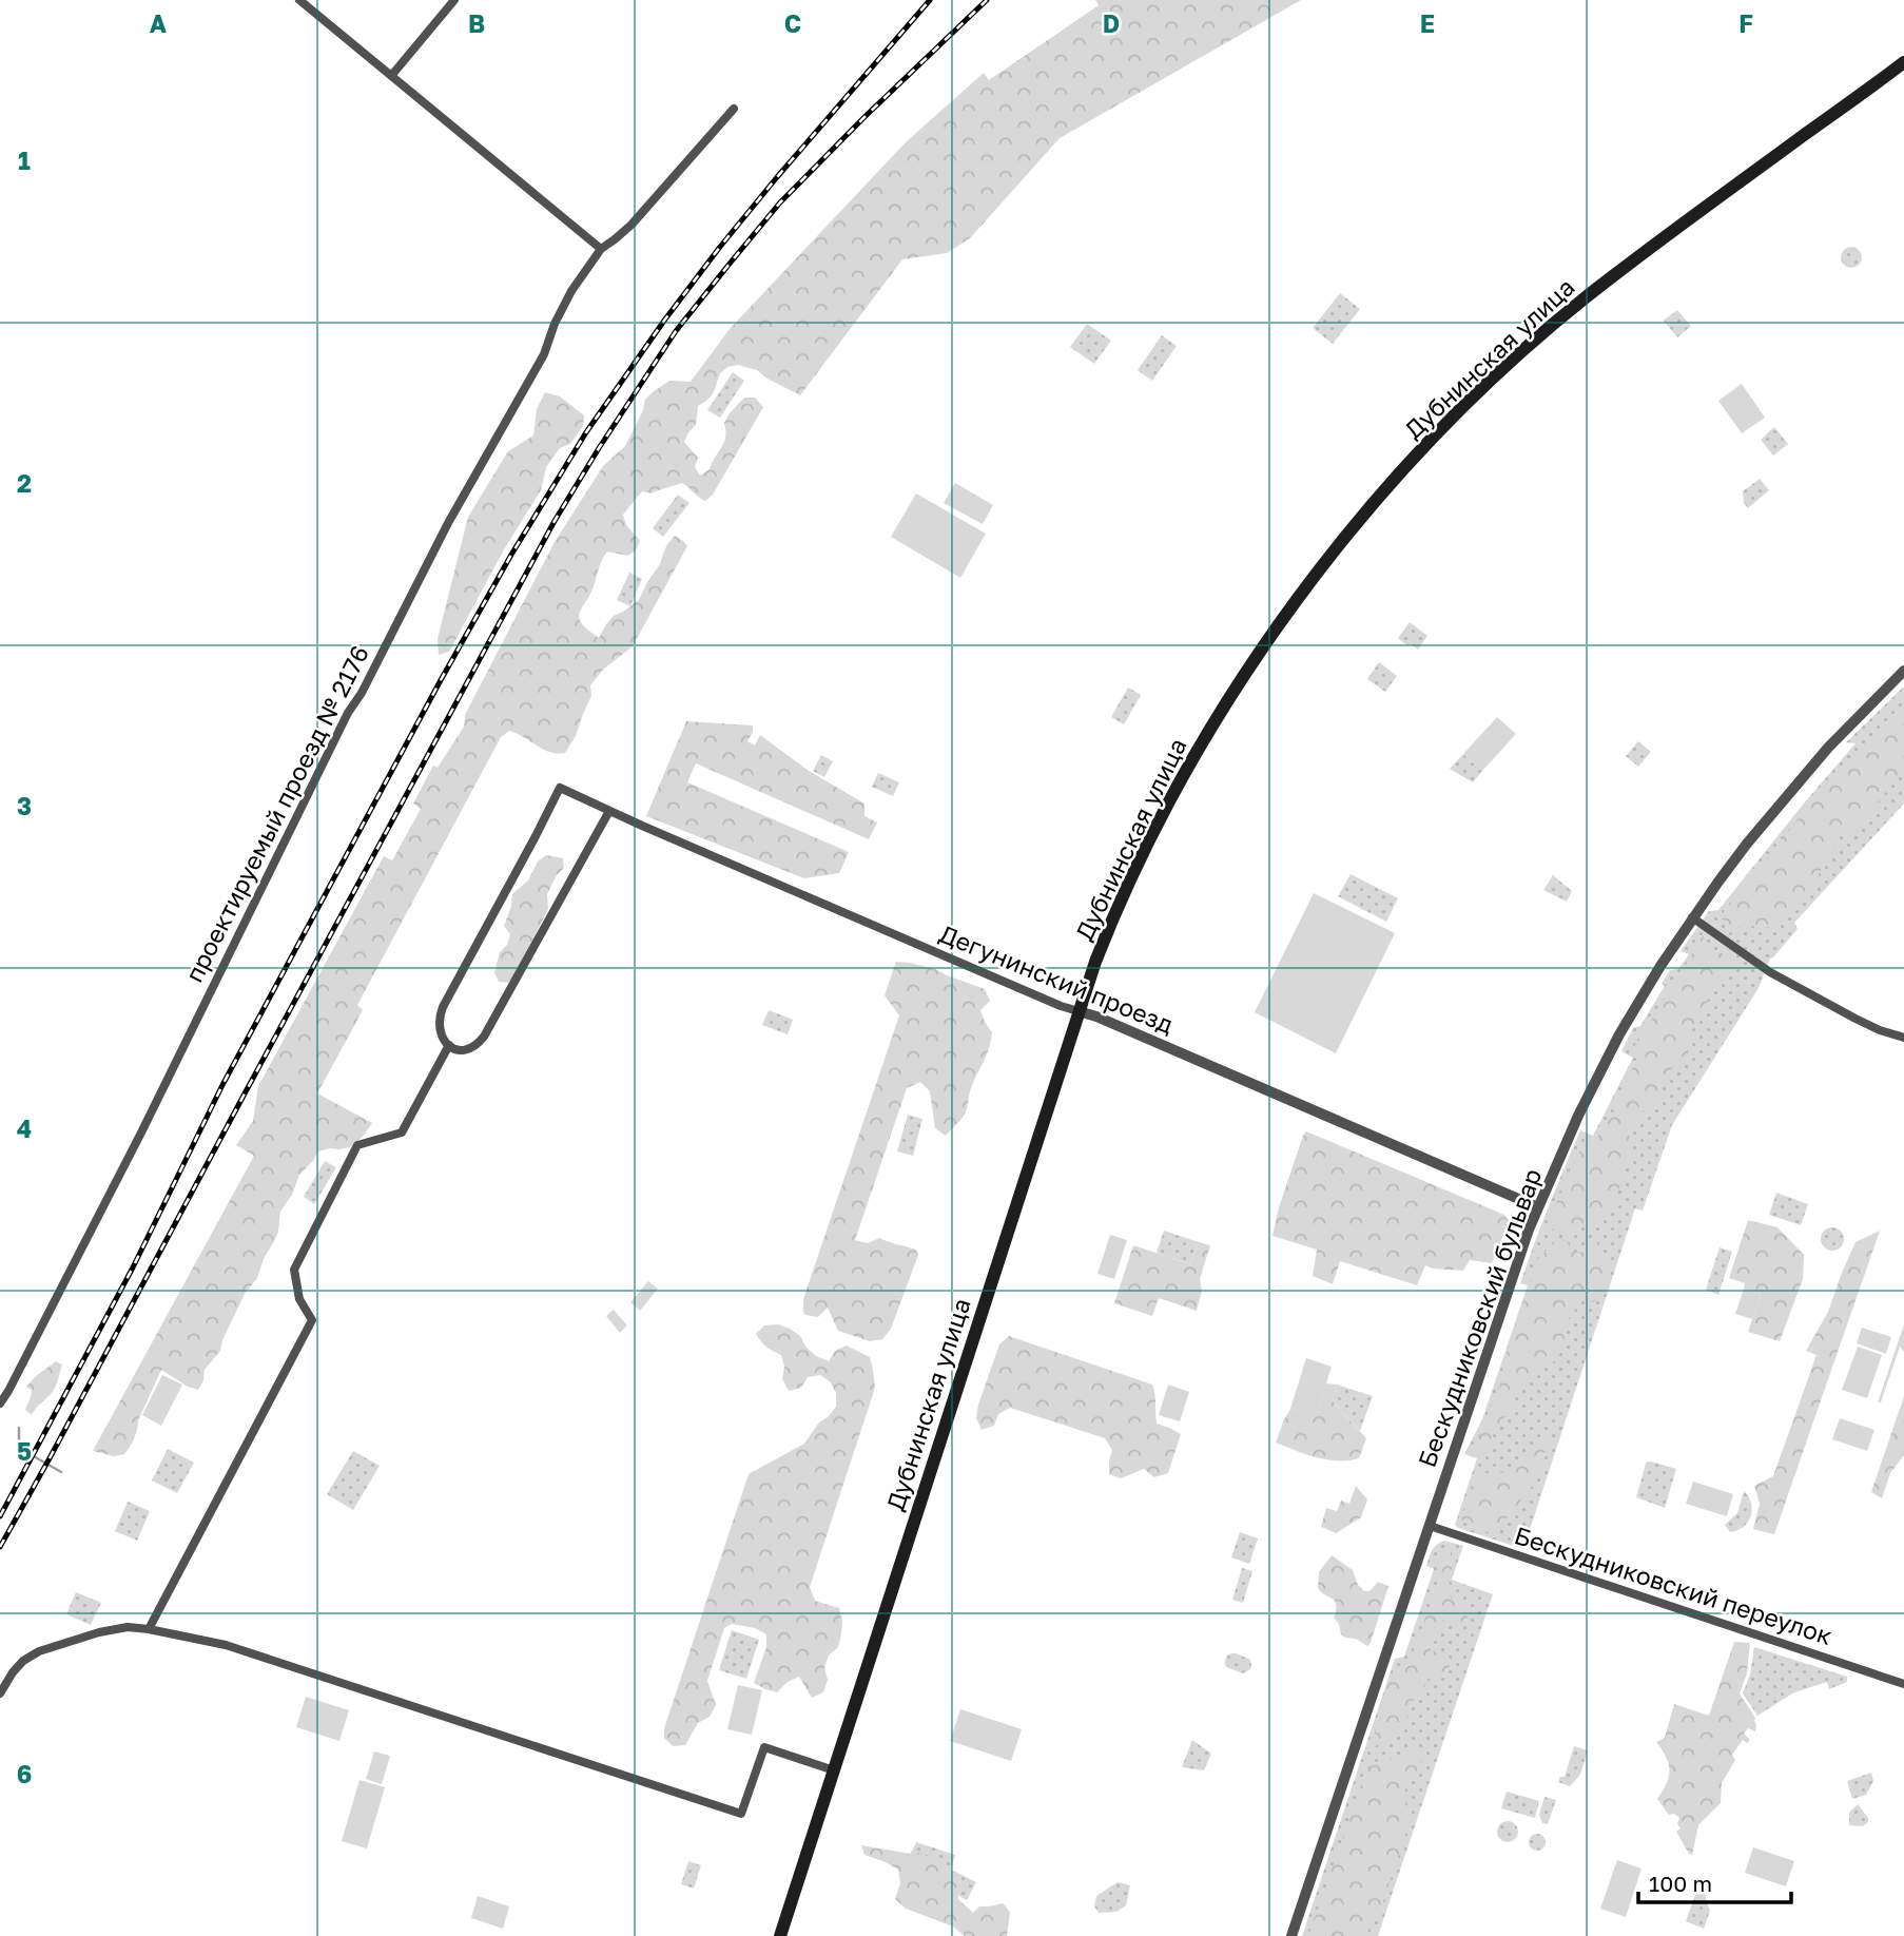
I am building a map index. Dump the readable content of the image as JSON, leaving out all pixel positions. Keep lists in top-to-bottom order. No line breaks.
{"streets":{"main road":["Дубнинская улица"],"street":["проектируемый проезд № 2176","Дегунинский проезд","Бескудниковский бульвар","Бескудниковский переулок"]},"crossings":[["Дубнинская улица","Дегунинский проезд"],["Дегунинский проезд","Бескудниковский бульвар"],["Бескудниковский бульвар","Бескудниковский переулок"]],"scale_bar":"100 m","grid":{"columns":["A","B","C","D","E","F"],"rows":["1","2","3","4","5","6"]}}
